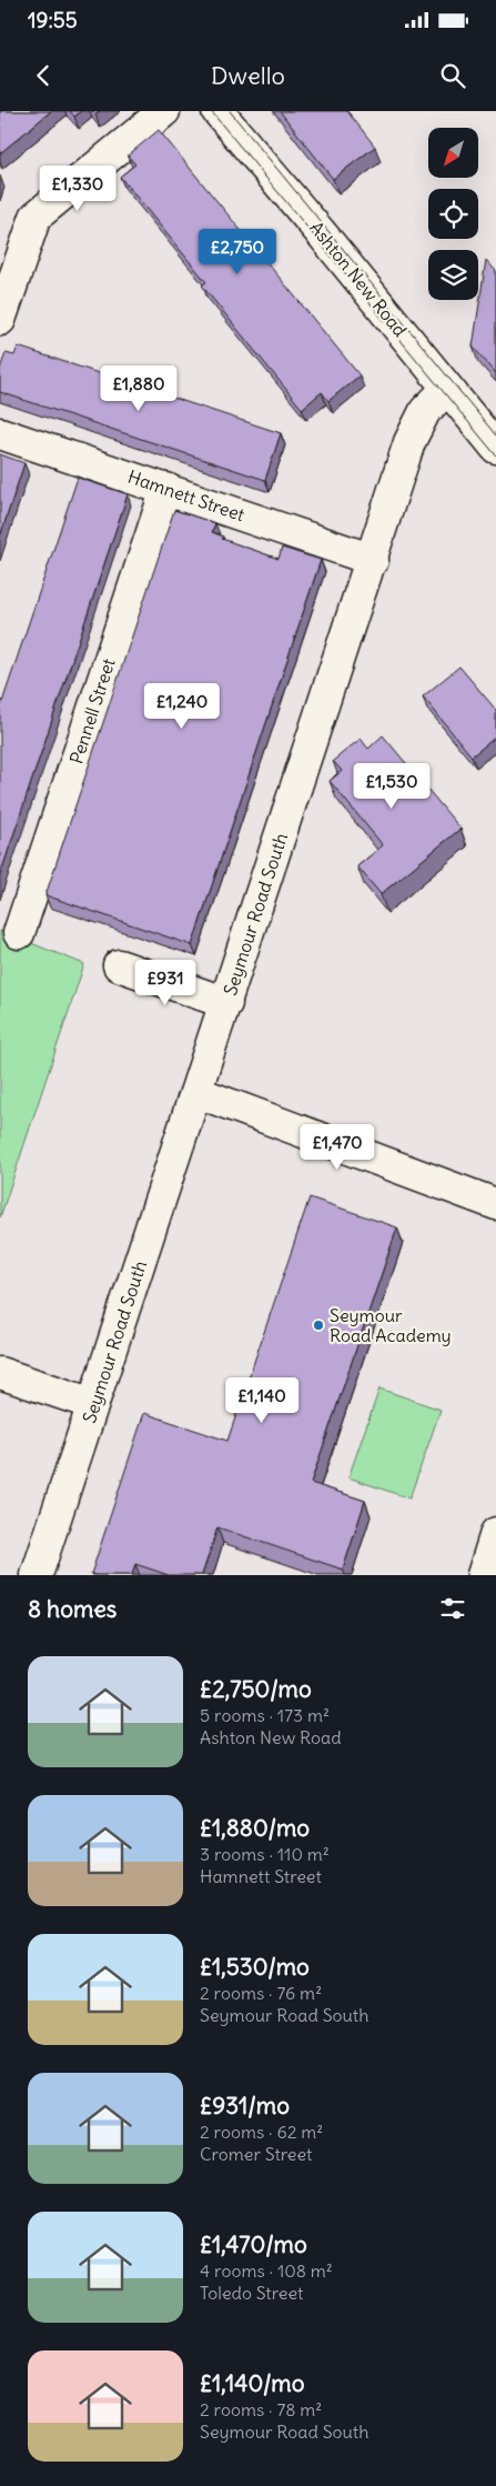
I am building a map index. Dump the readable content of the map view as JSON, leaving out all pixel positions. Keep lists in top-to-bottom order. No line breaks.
{"streets":{"street":["Ashton New Road","Hamnett Street","Pennell Street","Seymour Road South"]},"crossings":[["Ashton New Road","Seymour Road South"],["Hamnett Street","Pennell Street"],["Hamnett Street","Seymour Road South"]],"places":["Seymour Road Academy"],"north":"bottom left","page":{"status":"19:55","header":"Dwello","price":["£1,330","£2,750","£1,880","£1,240","£1,530","£931","£1,470","£1,140"],"heading":"8 homes","list":[{"name":"£2,750/mo","note":"5 rooms · 173 m² · Ashton New Road"},{"name":"£1,880/mo","note":"3 rooms · 110 m² · Hamnett Street"},{"name":"£1,530/mo","note":"2 rooms · 76 m² · Seymour Road South"},{"name":"£931/mo","note":"2 rooms · 62 m² · Cromer Street"},{"name":"£1,470/mo","note":"4 rooms · 108 m² · Toledo Street"},{"name":"£1,140/mo","note":"2 rooms · 78 m² · Seymour Road South"}]}}
